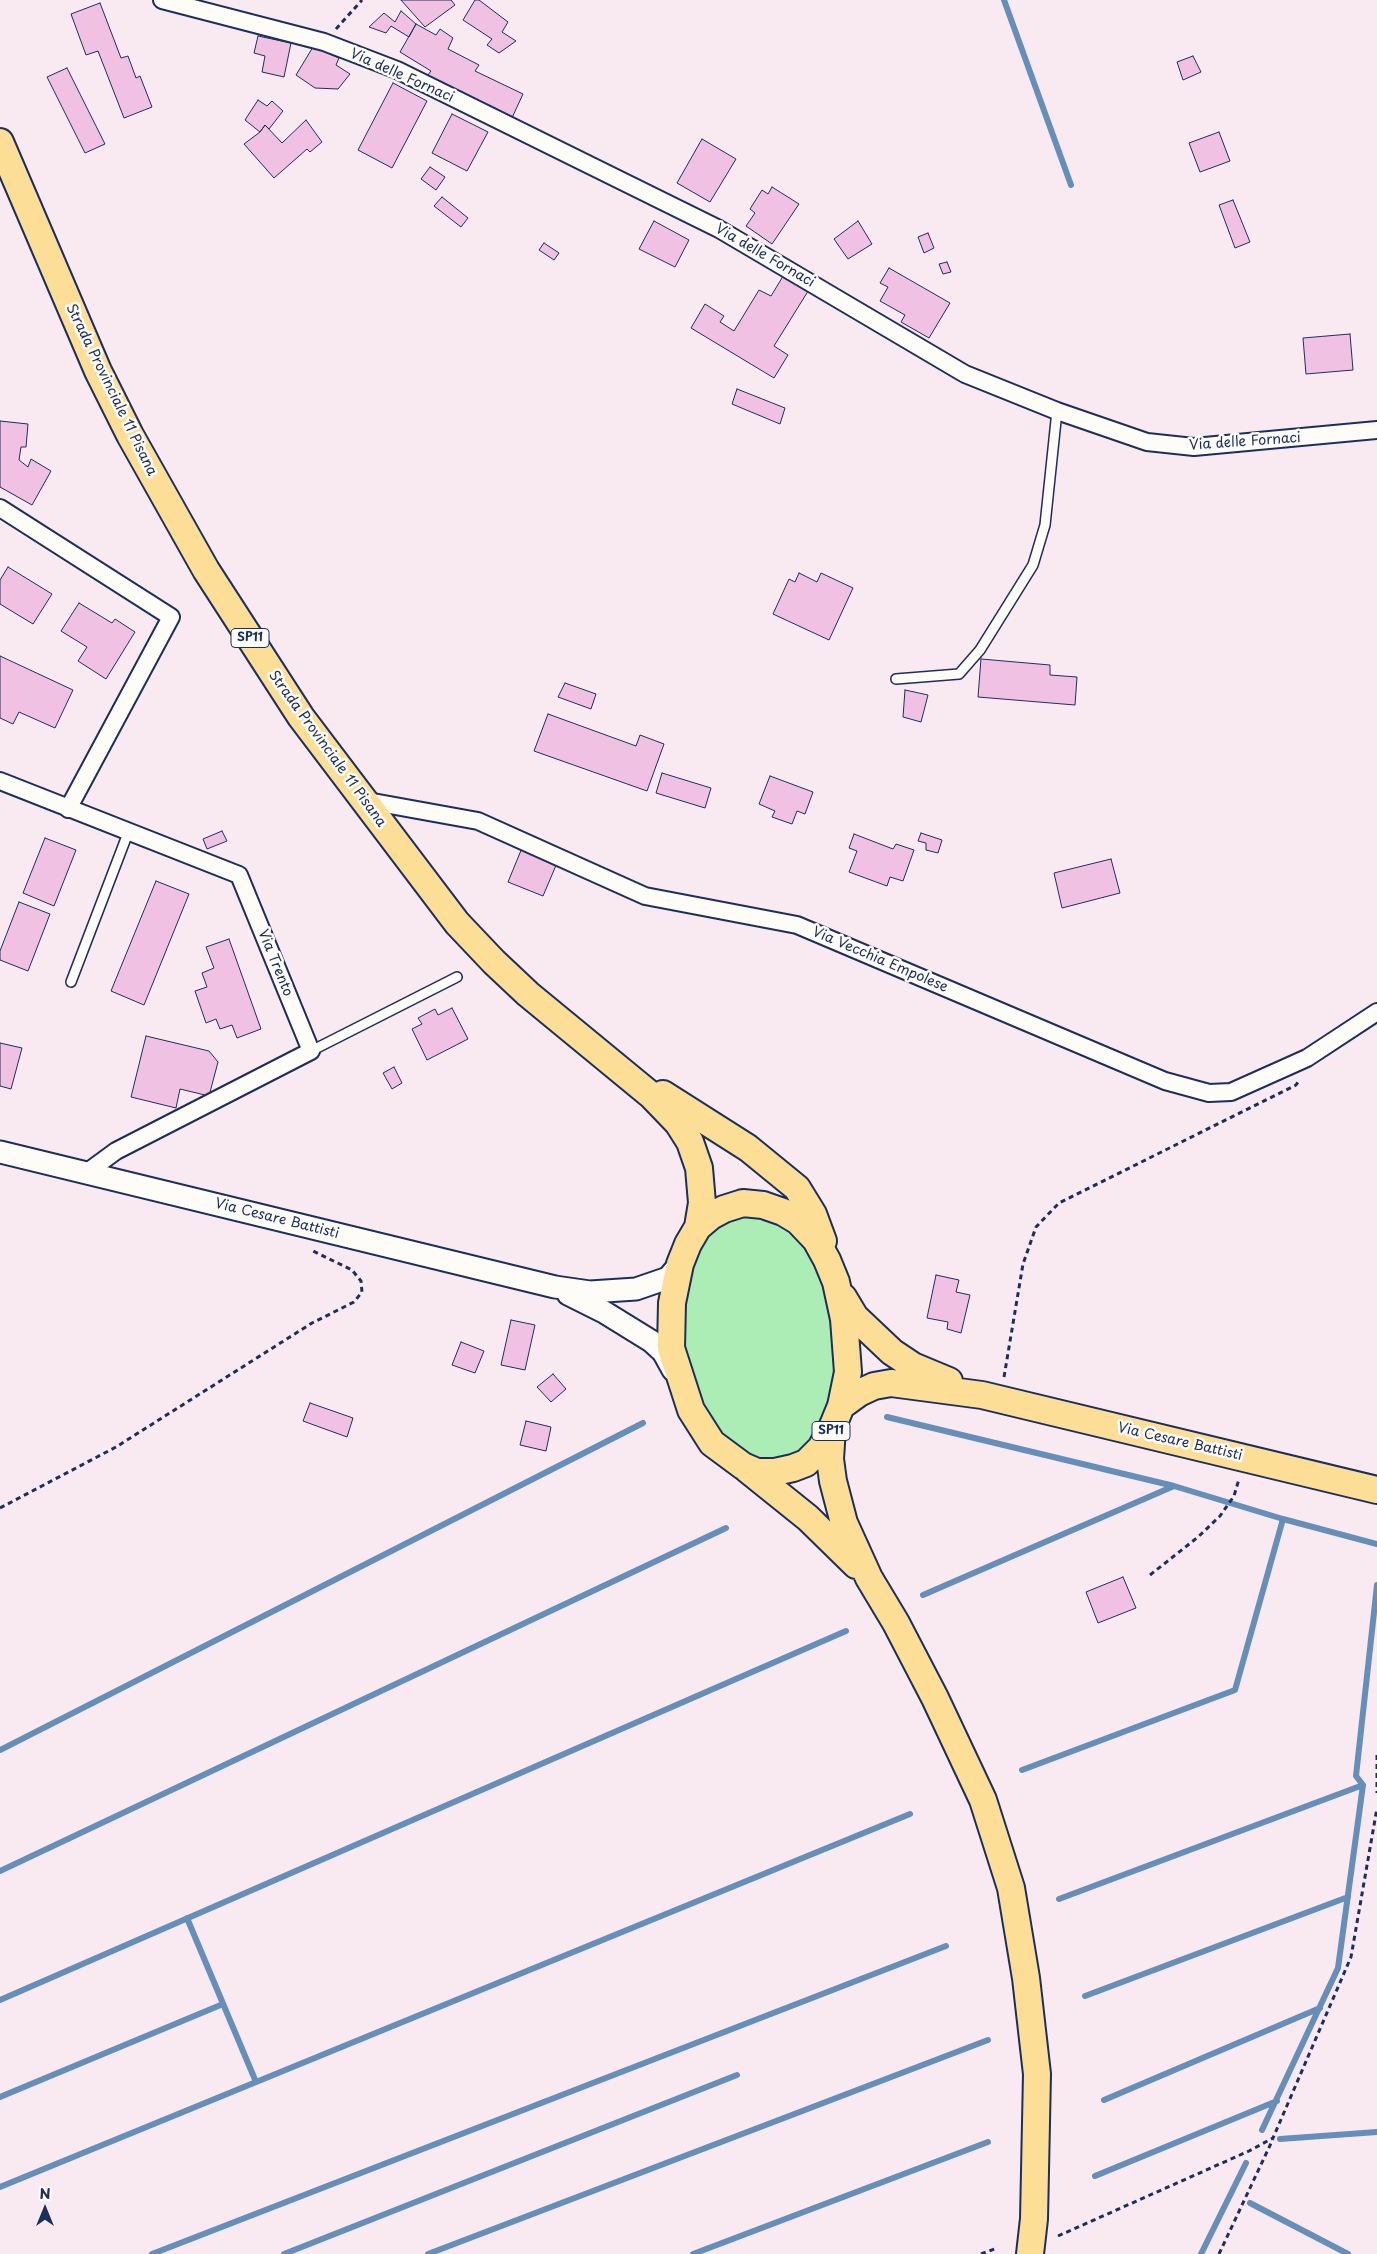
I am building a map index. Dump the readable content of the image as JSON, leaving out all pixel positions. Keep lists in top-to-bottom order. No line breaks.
{"streets":{"main road":["Strada Provinciale 11 Pisana","SP11","Via Cesare Battisti"],"street":["Via delle Fornaci","Via Vecchia Empolese","Via Trento"]},"crossings":[["Strada Provinciale 11 Pisana","Via Vecchia Empolese"],["Strada Provinciale 11 Pisana","Via Cesare Battisti"]],"north":"top"}
